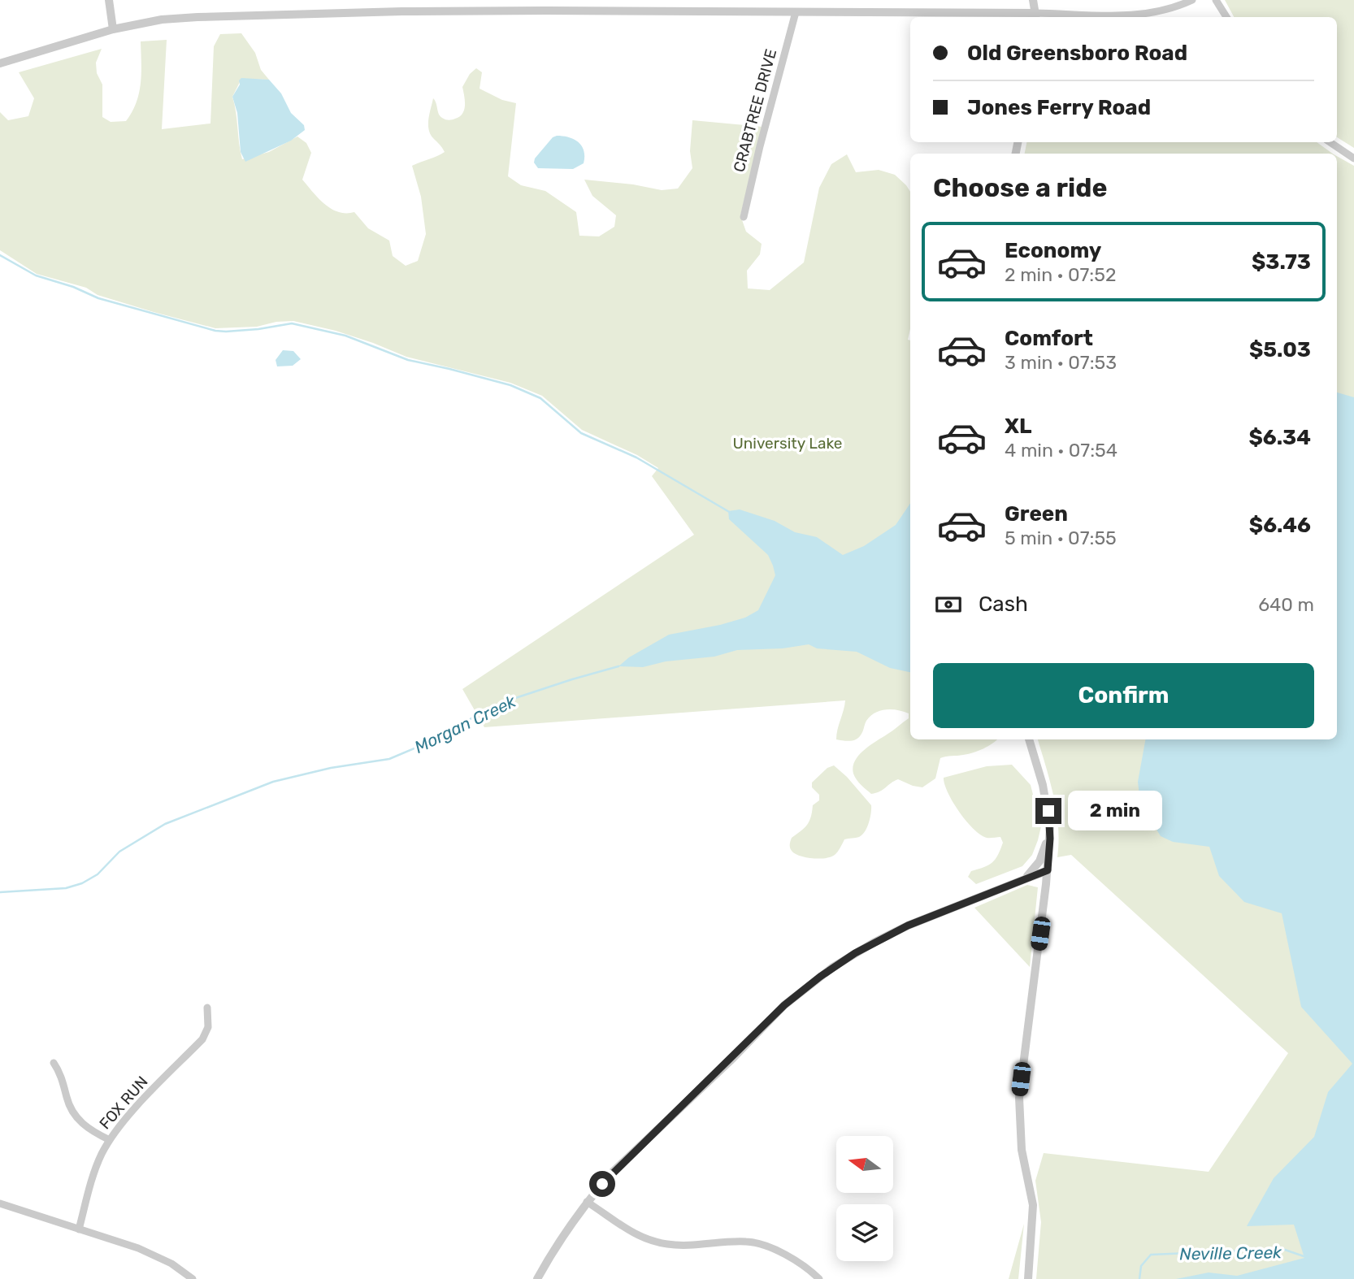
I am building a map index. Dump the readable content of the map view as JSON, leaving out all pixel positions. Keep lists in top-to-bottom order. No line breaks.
{"streets":{"street":["CRABTREE DRIVE","FOX RUN"]},"water":["Morgan Creek","Neville Creek"],"parks":["University Lake"],"north":"left","page":{"banner":["Old Greensboro Road","Jones Ferry Road"],"heading":"Choose a ride","list":[{"name":"Economy","note":"2 min · 07:52","value":"$3.73"},{"name":"Comfort","note":"3 min · 07:53","value":"$5.03"},{"name":"XL","note":"4 min · 07:54","value":"$6.34"},{"name":"Green","note":"5 min · 07:55","value":"$6.46"}],"pay":["Cash","640 m"],"buttons":"Confirm","bubble":"2 min"}}
